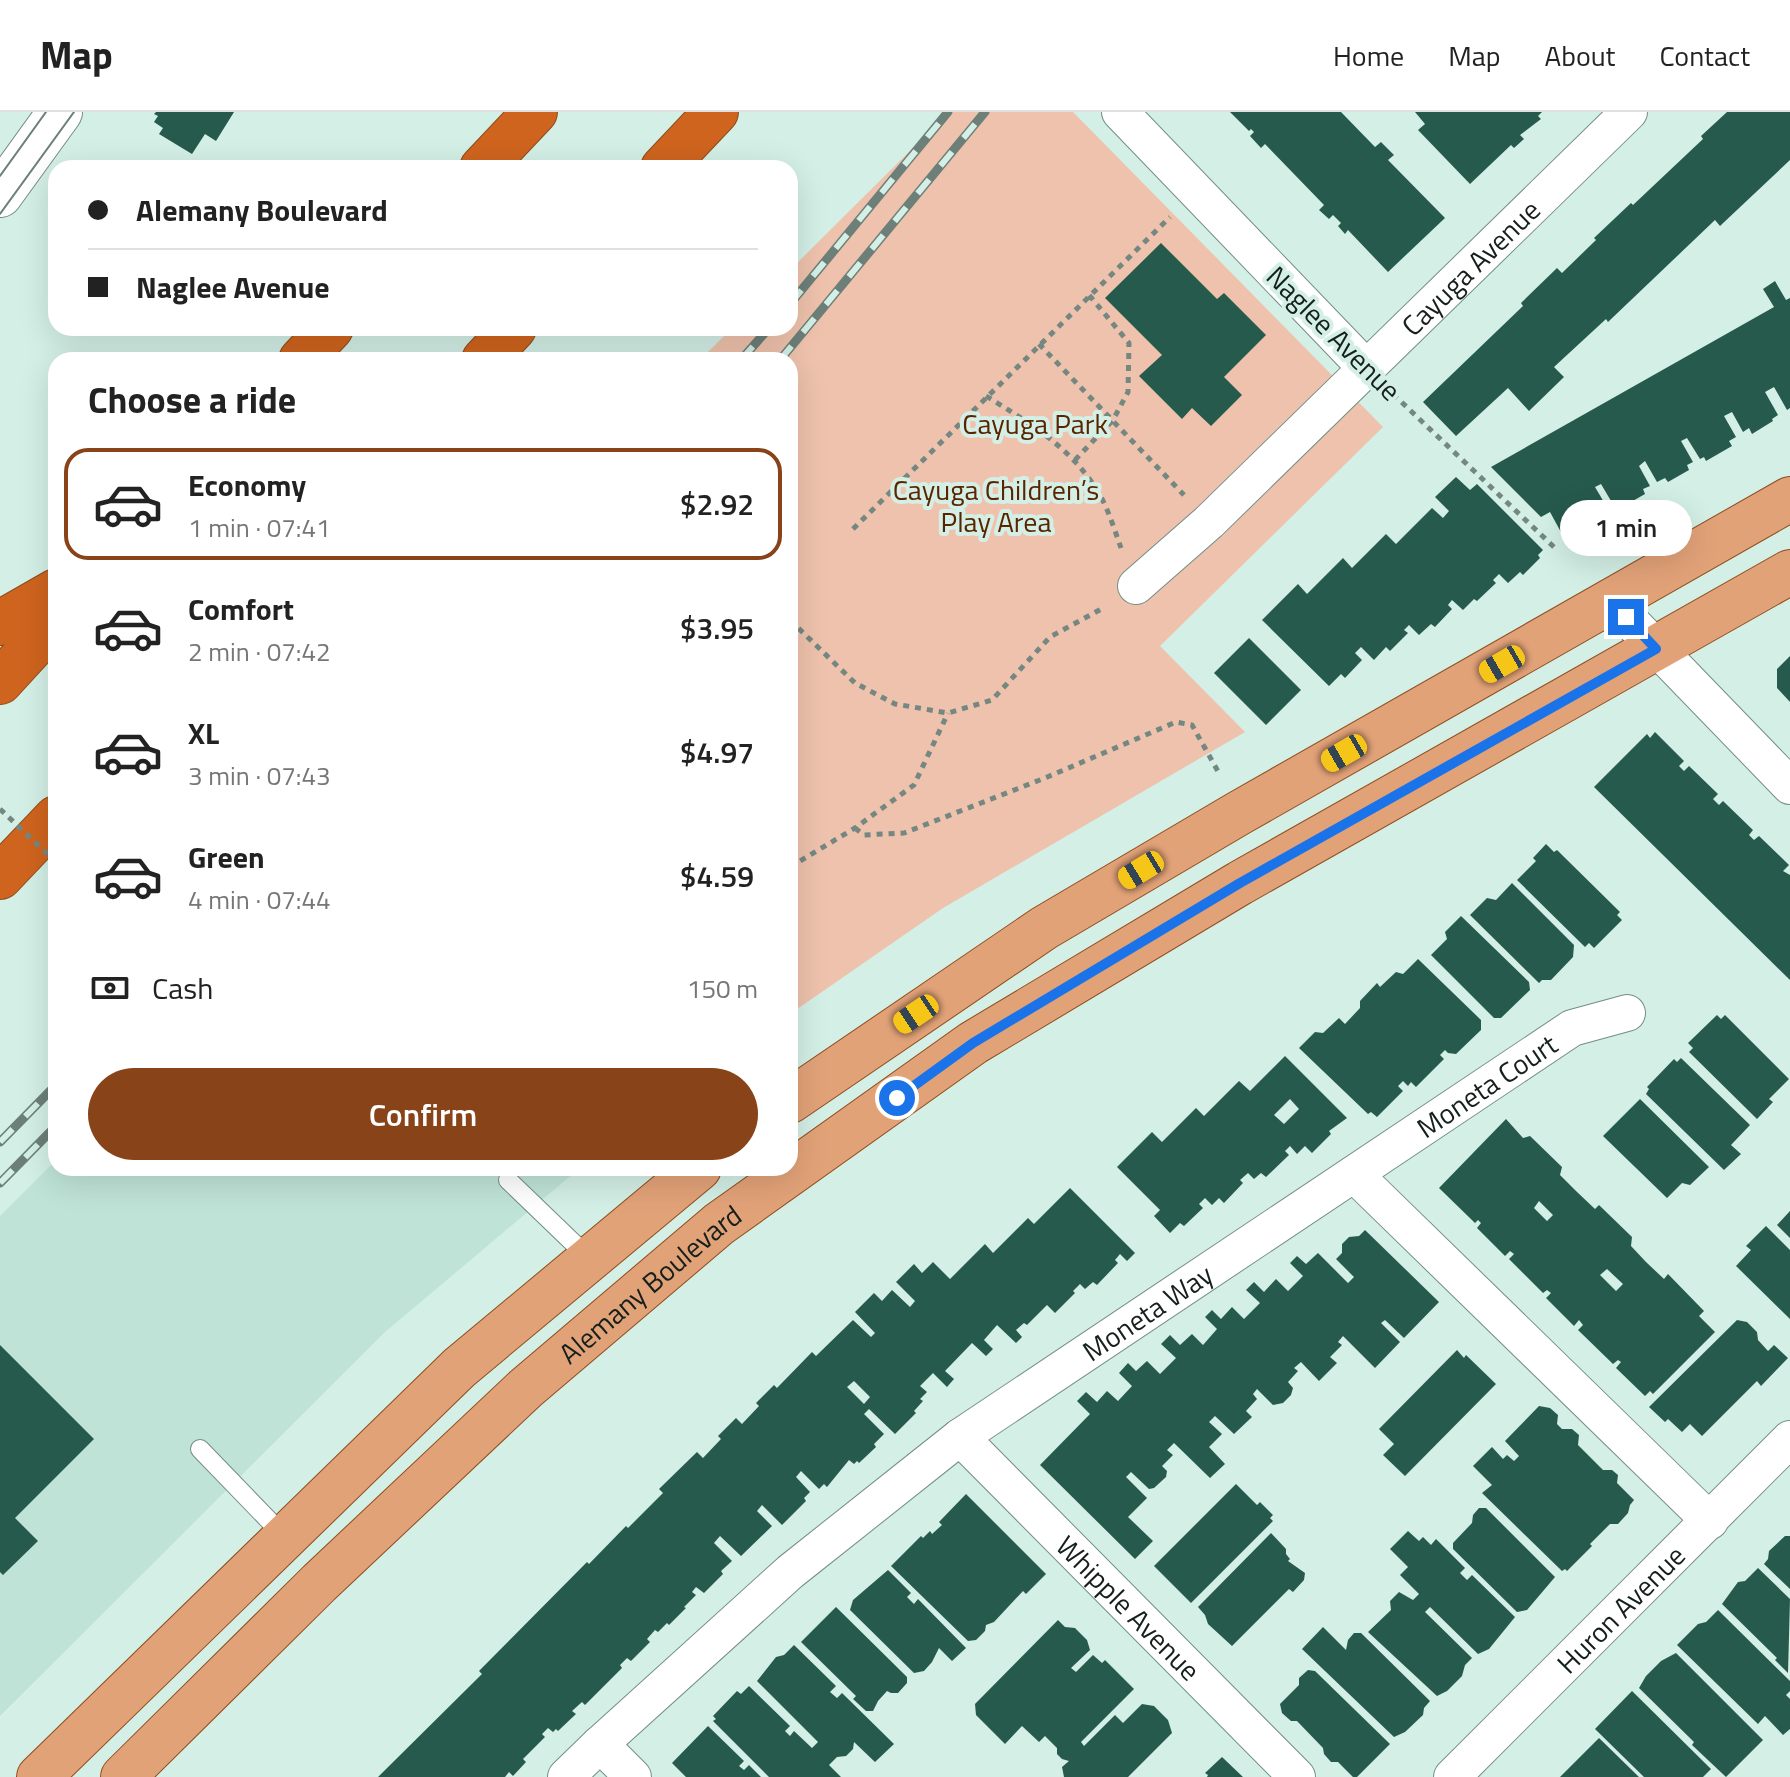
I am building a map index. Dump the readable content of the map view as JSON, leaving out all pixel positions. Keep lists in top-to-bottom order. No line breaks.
{"streets":{"main road":["Alemany Boulevard"],"street":["Cayuga Avenue","Naglee Avenue","Moneta Court","Moneta Way","Whipple Avenue","Huron Avenue"]},"crossings":[["Cayuga Avenue","Naglee Avenue"],["Moneta Court","Moneta Way"],["Moneta Way","Whipple Avenue"]],"parks":["Cayuga Park","Cayuga Children’s Play Area"],"page":{"header":"Map","nav":["Home","Map","About","Contact"],"banner":["Alemany Boulevard","Naglee Avenue"],"heading":"Choose a ride","list":[{"name":"Economy","note":"1 min · 07:41","value":"$2.92"},{"name":"Comfort","note":"2 min · 07:42","value":"$3.95"},{"name":"XL","note":"3 min · 07:43","value":"$4.97"},{"name":"Green","note":"4 min · 07:44","value":"$4.59"}],"bubble":"1 min","pay":["Cash","150 m"],"buttons":"Confirm"}}
